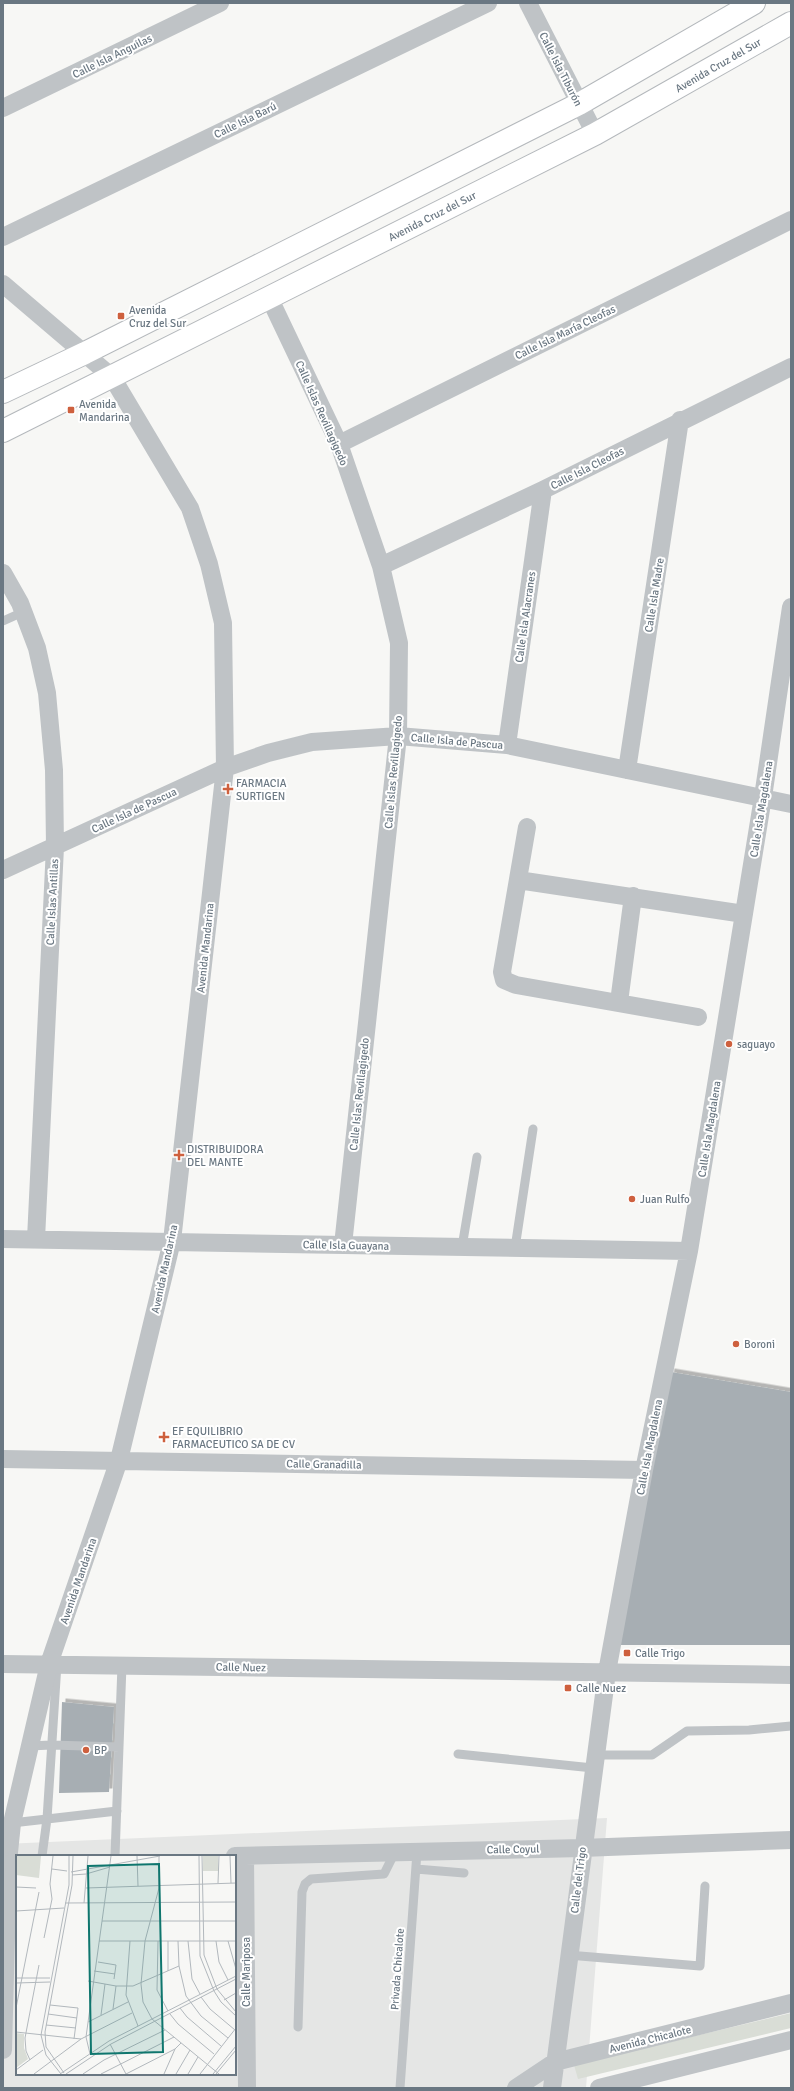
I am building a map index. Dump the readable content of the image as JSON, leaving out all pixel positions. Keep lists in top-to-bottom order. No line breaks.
{"streets":{"main road":["Avenida Cruz del Sur"],"street":["Calle Isla Anguilas","Calle Isla Tiburón","Calle Isla Barú","Calle Isla María Cleofas","Calle Islas Revillagigedo","Calle Isla Cleofas","Calle Isla Madre","Calle Isla Alacranes","Calle Isla de Pascua","Calle Isla Magdalena","Calle Islas Antillas","Avenida Mandarina","Calle Isla Guayana","Calle Granadilla","Calle Nuez","Calle Coyul","Calle del Trigo","Calle Mariposa","Avenida Chicalote"],"lane":["Privada Chicalote"]},"crossings":[["Avenida Cruz del Sur","Calle Isla Tiburón"],["Avenida Cruz del Sur","Calle Islas Revillagigedo"],["Avenida Cruz del Sur","Avenida Mandarina"],["Calle Isla María Cleofas","Calle Islas Revillagigedo"],["Calle Islas Revillagigedo","Calle Isla Cleofas"],["Calle Islas Revillagigedo","Calle Isla de Pascua"],["Calle Islas Revillagigedo","Calle Isla Guayana"],["Calle Isla Cleofas","Calle Isla Madre"],["Calle Isla Cleofas","Calle Isla Alacranes"],["Calle Isla Madre","Calle Isla de Pascua"],["Calle Isla Alacranes","Calle Isla de Pascua"],["Calle Isla de Pascua","Calle Isla Magdalena"],["Calle Isla de Pascua","Calle Islas Antillas"],["Calle Isla de Pascua","Avenida Mandarina"],["Calle Isla Magdalena","Calle Isla Guayana"],["Calle Isla Magdalena","Calle Granadilla"],["Calle Isla Magdalena","Calle Nuez"],["Calle Isla Magdalena","Calle del Trigo"],["Calle Islas Antillas","Calle Isla Guayana"],["Avenida Mandarina","Calle Isla Guayana"],["Avenida Mandarina","Calle Granadilla"],["Avenida Mandarina","Calle Nuez"],["Calle Nuez","Calle del Trigo"],["Calle Coyul","Calle del Trigo"],["Calle Coyul","Privada Chicalote"],["Calle Coyul","Calle Mariposa"],["Calle del Trigo","Avenida Chicalote"]],"places":{"transit":["Avenida Cruz del Sur","Avenida Mandarina","Calle Trigo","Calle Nuez"],"health":["FARMACIA SURTIGEN","DISTRIBUIDORA DEL MANTE","EF EQUILIBRIO FARMACEUTICO SA DE CV"],"other":["saguayo","Juan Rulfo","Boroni","BP"]}}
